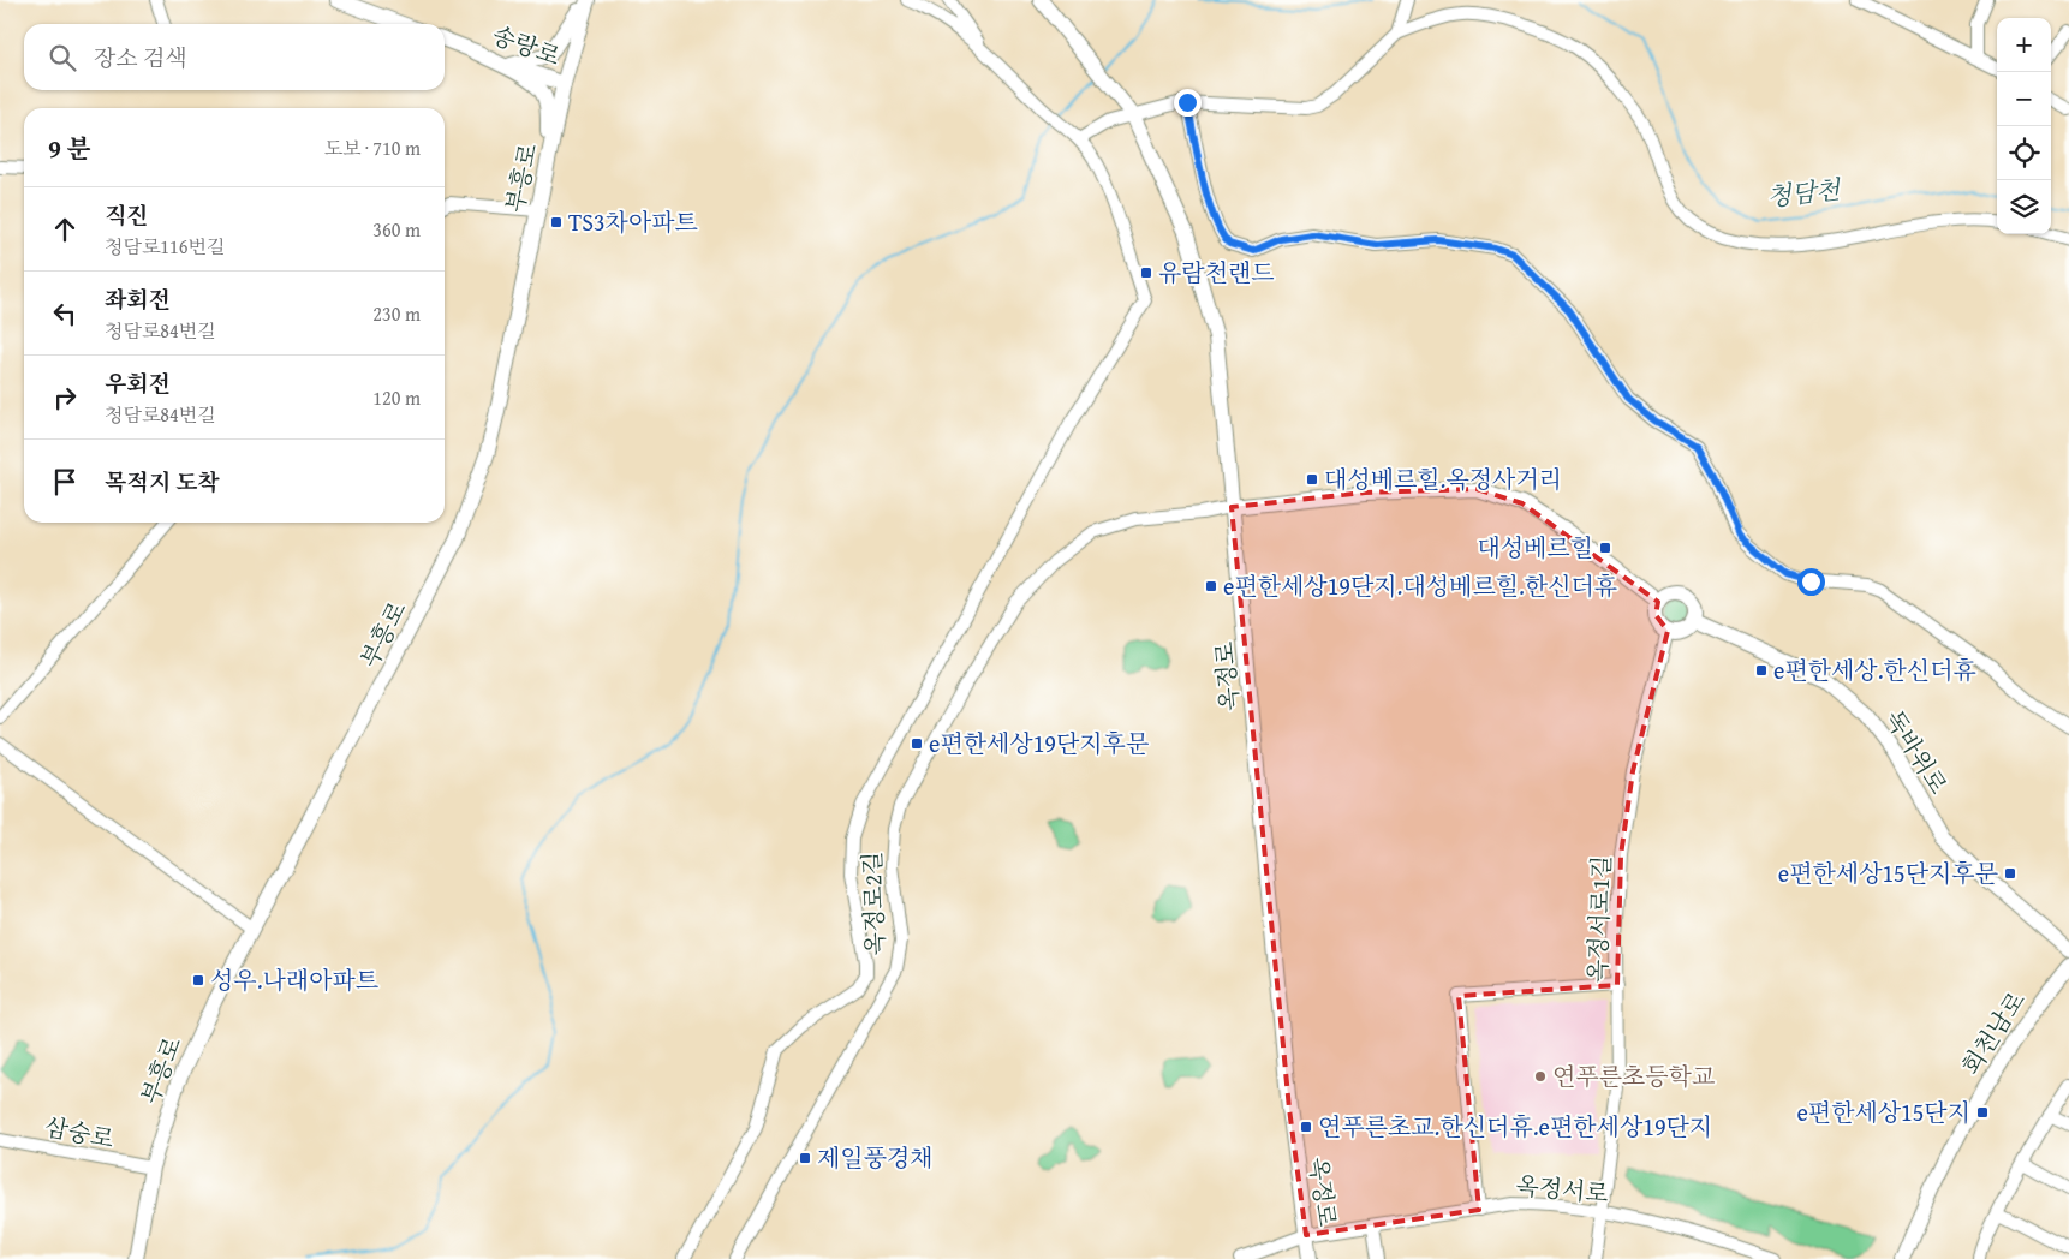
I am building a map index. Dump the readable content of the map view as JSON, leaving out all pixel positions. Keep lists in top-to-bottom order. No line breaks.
{"streets":{"main road":["송랑로","부흥로","옥정로","독바위로","회천남로"],"street":["옥정로2길","옥정서로1길","삼숭로","옥정서로"]},"crossings":[["송랑로","부흥로"],["부흥로","삼숭로"],["옥정로","옥정로2길"],["옥정로","옥정서로"],["독바위로","옥정서로1길"],["옥정서로1길","옥정서로"]],"water":["청담천"],"places":{"transit":["TS3차아파트","유람천랜드","대성베르힐.옥정사거리","대성베르힐","e편한세상19단지.대성베르힐.한신더휴","e편한세상.한신더휴","e편한세상19단지후문","e편한세상15단지후문","성우.나래아파트","e편한세상15단지","연푸른초교.한신더휴.e편한세상19단지","제일풍경채"],"other":["연푸른초등학교"]},"page":{"map_buttons":["+","−"],"search":"장소 검색","heading":["9 분","도보 · 710 m"],"list":[["직진","청담로116번길","360 m"],["좌회전","청담로84번길","230 m"],["우회전","청담로84번길","120 m"],"목적지 도착"]}}
